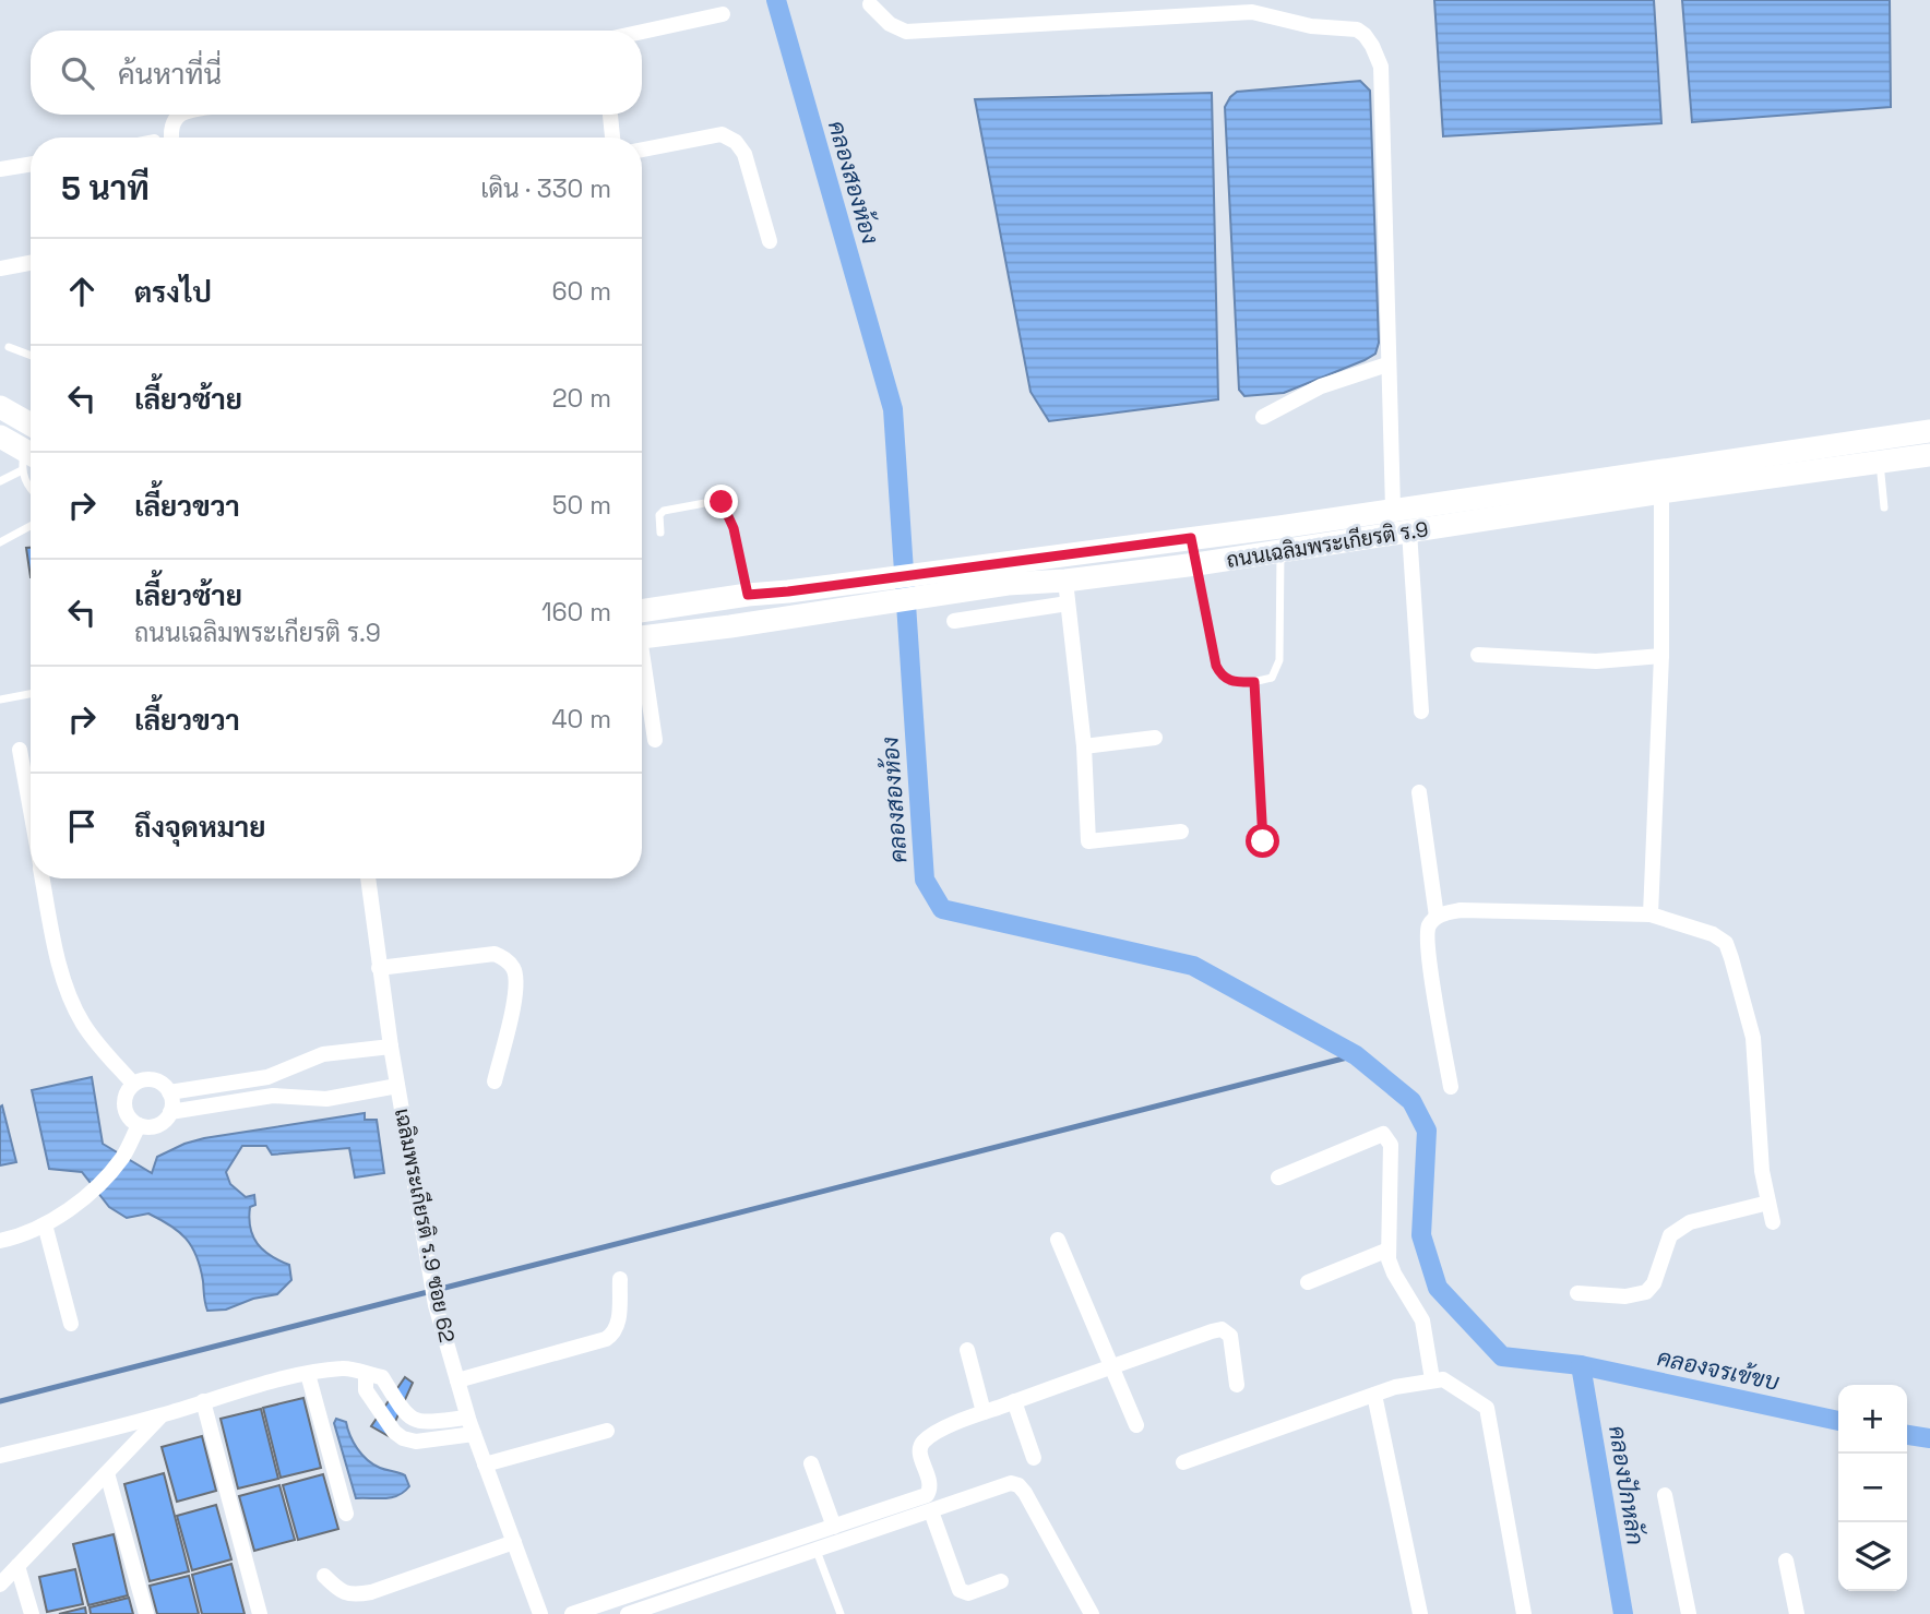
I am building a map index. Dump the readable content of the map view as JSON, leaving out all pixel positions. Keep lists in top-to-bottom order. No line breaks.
{"streets":{"main road":["ถนนเฉลิมพระเกียรติ ร.9"],"street":["เฉลิมพระเกียรติ ร.9 ซอย 62"]},"water":["คลองสองห้อง","คลองจรเข้ขบ","คลองปักหลัก"],"page":{"search":"ค้นหาที่นี่","heading":["5 นาที","เดิน · 330 m"],"list":[["ตรงไป","60 m"],["เลี้ยวซ้าย","20 m"],["เลี้ยวขวา","50 m"],["เลี้ยวซ้าย","ถนนเฉลิมพระเกียรติ ร.9","160 m"],["เลี้ยวขวา","40 m"],"ถึงจุดหมาย"],"map_buttons":["+","−"]}}
